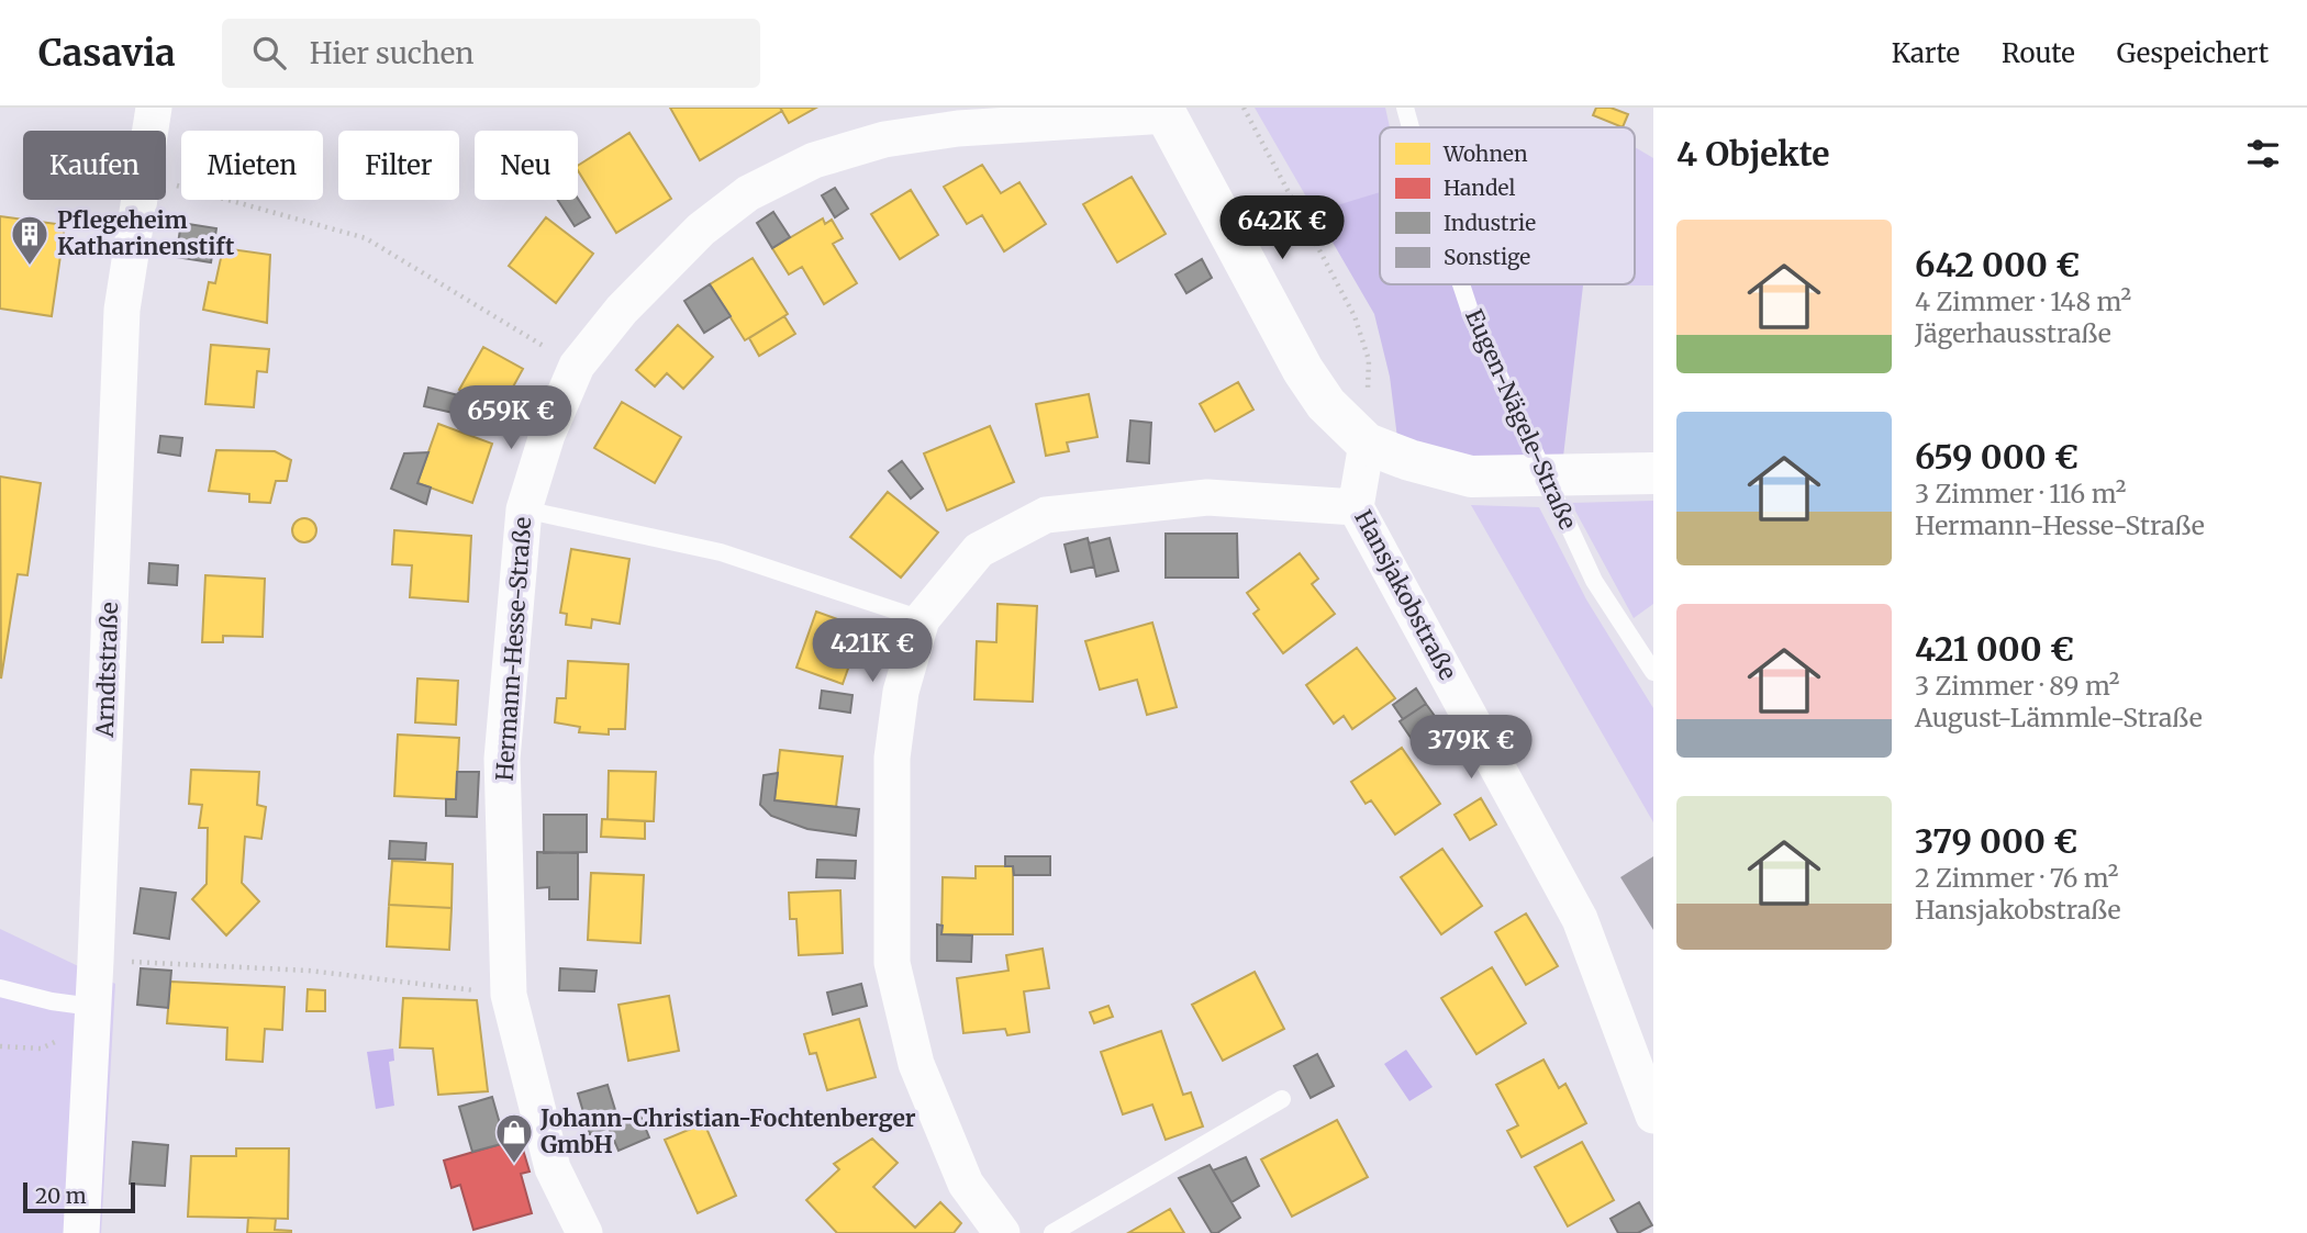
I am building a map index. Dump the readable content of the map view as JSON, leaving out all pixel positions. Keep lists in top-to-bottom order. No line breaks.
{"streets":{"street":["Hansjakobstraße","Hermann-Hesse-Straße","Arndtstraße"],"lane":["Eugen-Nägele-Straße"]},"places":{"building":["Pflegeheim Katharinenstift"],"shop":["Johann-Christian-Fochtenberger GmbH"]},"legend":["Wohnen","Handel","Industrie","Sonstige"],"scale_bar":"20 m","page":{"header":"Casavia","search":"Hier suchen","nav":["Karte","Route","Gespeichert"],"heading":"4 Objekte","chip":["Kaufen","Mieten","Filter","Neu"],"price":["642K €","659K €","421K €","379K €"],"list":[{"name":"642 000 €","note":"4 Zimmer · 148 m² · Jägerhausstraße"},{"name":"659 000 €","note":"3 Zimmer · 116 m² · Hermann-Hesse-Straße"},{"name":"421 000 €","note":"3 Zimmer · 89 m² · August-Lämmle-Straße"},{"name":"379 000 €","note":"2 Zimmer · 76 m² · Hansjakobstraße"}],"scale":"20 m"}}
